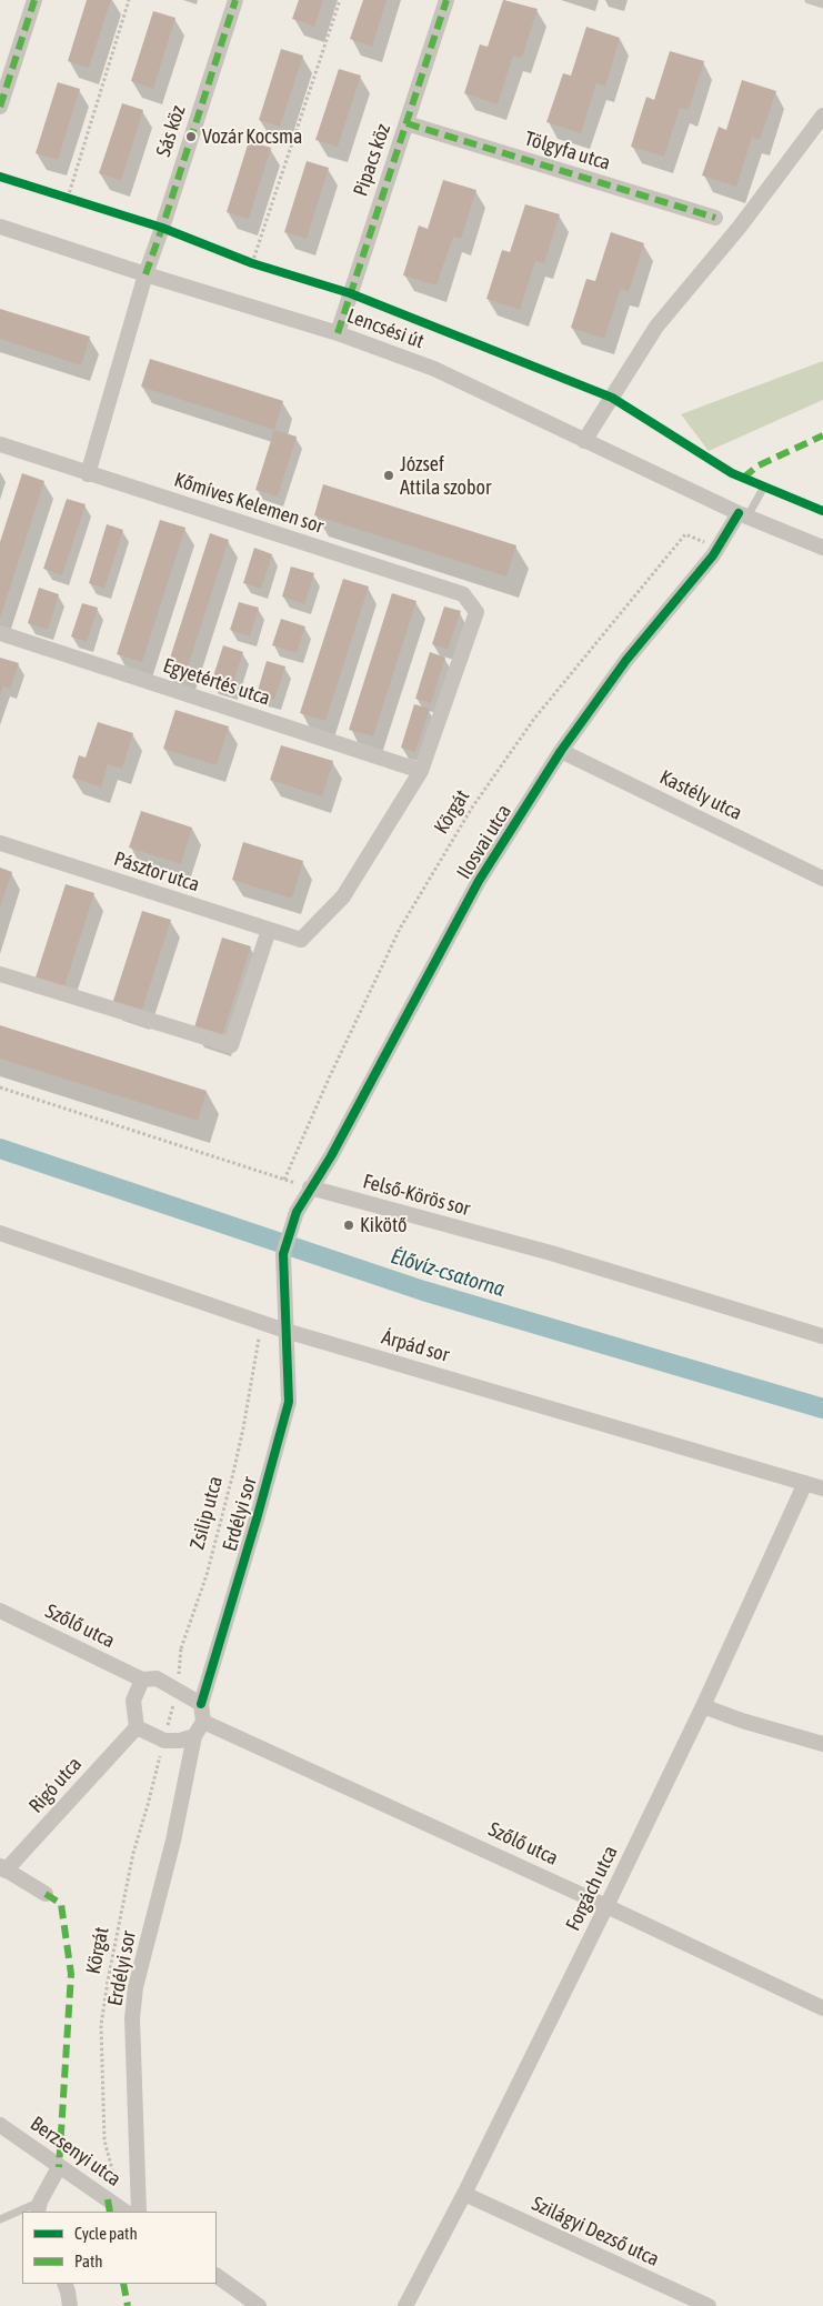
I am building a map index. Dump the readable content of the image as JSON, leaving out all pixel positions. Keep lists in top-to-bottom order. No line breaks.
{"streets":{"street":["Sás köz","Tölgyfa utca","Pipacs köz","Lencsési út","Kőmíves Kelemen sor","Egyetértés utca","Kastély utca","Ilosvai utca","Pásztor utca","Felső-Körös sor","Árpád sor","Erdélyi sor","Szőlő utca","Rigó utca","Forgách utca","Berzsenyi utca","Szilágyi Dezső utca"],"path":["Körgát","Zsilip utca"]},"crossings":[["Sás köz","Lencsési út"],["Sás köz","Kőmíves Kelemen sor"],["Tölgyfa utca","Pipacs köz"],["Pipacs köz","Lencsési út"],["Lencsési út","Ilosvai utca"],["Kőmíves Kelemen sor","Egyetértés utca"],["Kőmíves Kelemen sor","Pásztor utca"],["Egyetértés utca","Pásztor utca"],["Kastély utca","Ilosvai utca"],["Körgát","Zsilip utca"],["Körgát","Szőlő utca"],["Ilosvai utca","Felső-Körös sor"],["Ilosvai utca","Erdélyi sor"],["Árpád sor","Erdélyi sor"],["Árpád sor","Forgách utca"],["Zsilip utca","Szőlő utca"],["Erdélyi sor","Szőlő utca"],["Szőlő utca","Forgách utca"],["Forgách utca","Szilágyi Dezső utca"]],"water":["Élővíz-csatorna"],"places":["Vozár Kocsma","József Attila szobor","Kikötő"],"legend":["Cycle path","Path"]}
